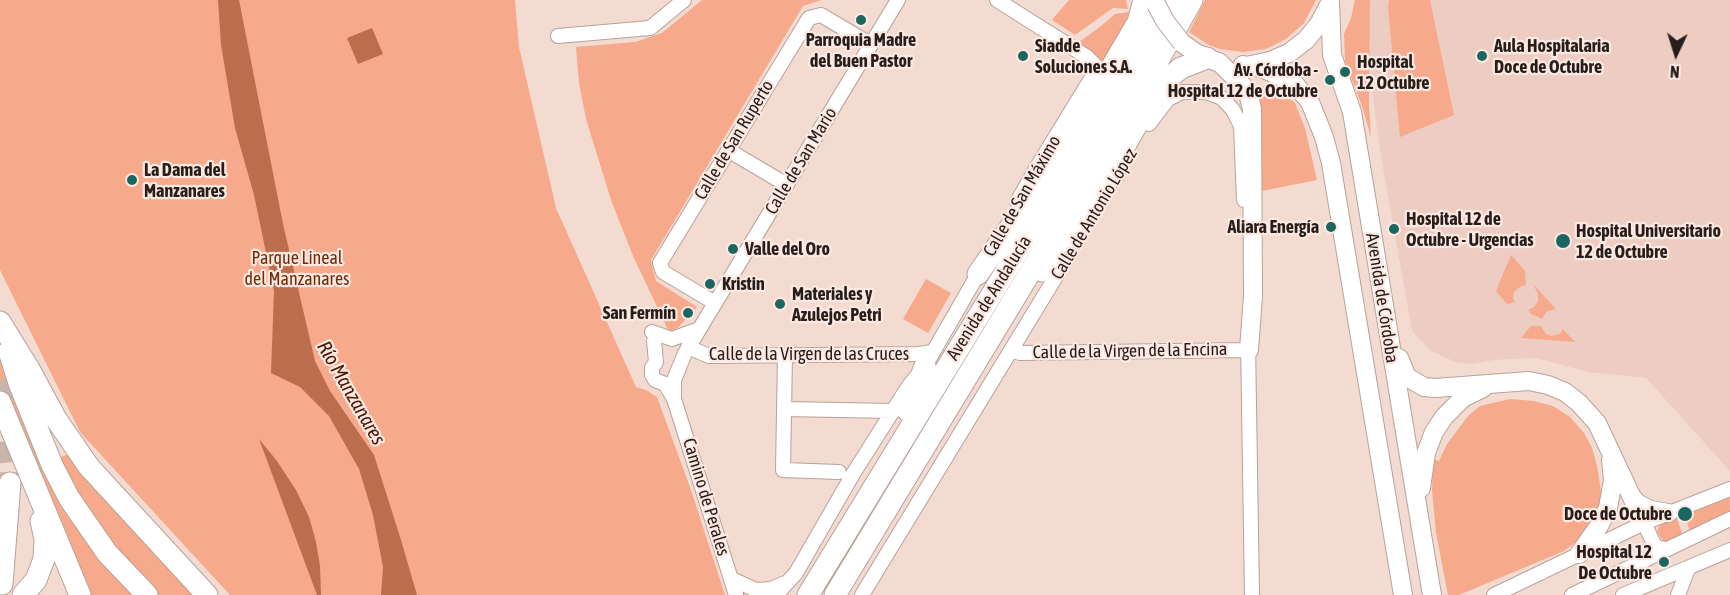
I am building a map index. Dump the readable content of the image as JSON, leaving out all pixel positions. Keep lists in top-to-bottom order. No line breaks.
{"streets":{"highway":["Avenida de Andalucía"],"main road":["Avenida de Córdoba"],"street":["Calle de San Ruperto","Calle de San Mario","Calle de San Máximo","Calle de Antonio López","Calle de la Virgen de la Encina","Calle de la Virgen de las Cruces","Camino de Perales"]},"crossings":[["Calle de San Ruperto","Calle de San Mario"],["Calle de San Mario","Calle de la Virgen de las Cruces"],["Calle de San Mario","Camino de Perales"],["Calle de San Máximo","Calle de la Virgen de las Cruces"],["Calle de Antonio López","Calle de la Virgen de la Encina"]],"water":["Río Manzanares"],"parks":["Parque Lineal del Manzanares"],"places":["Parroquia Madre del Buen Pastor","Siadde Soluciones S.A.","Aula Hospitalaria Doce de Octubre","Hospital 12 Octubre","Av. Córdoba - Hospital 12 de Octubre","La Dama del Manzanares","Aliara Energía","Hospital 12 de Octubre - Urgencias","Hospital Universitario 12 de Octubre","Valle del Oro","Kristin","Materiales y Azulejos Petri","San Fermín","Doce de Octubre","Hospital 12 De Octubre"],"north":"bottom"}
